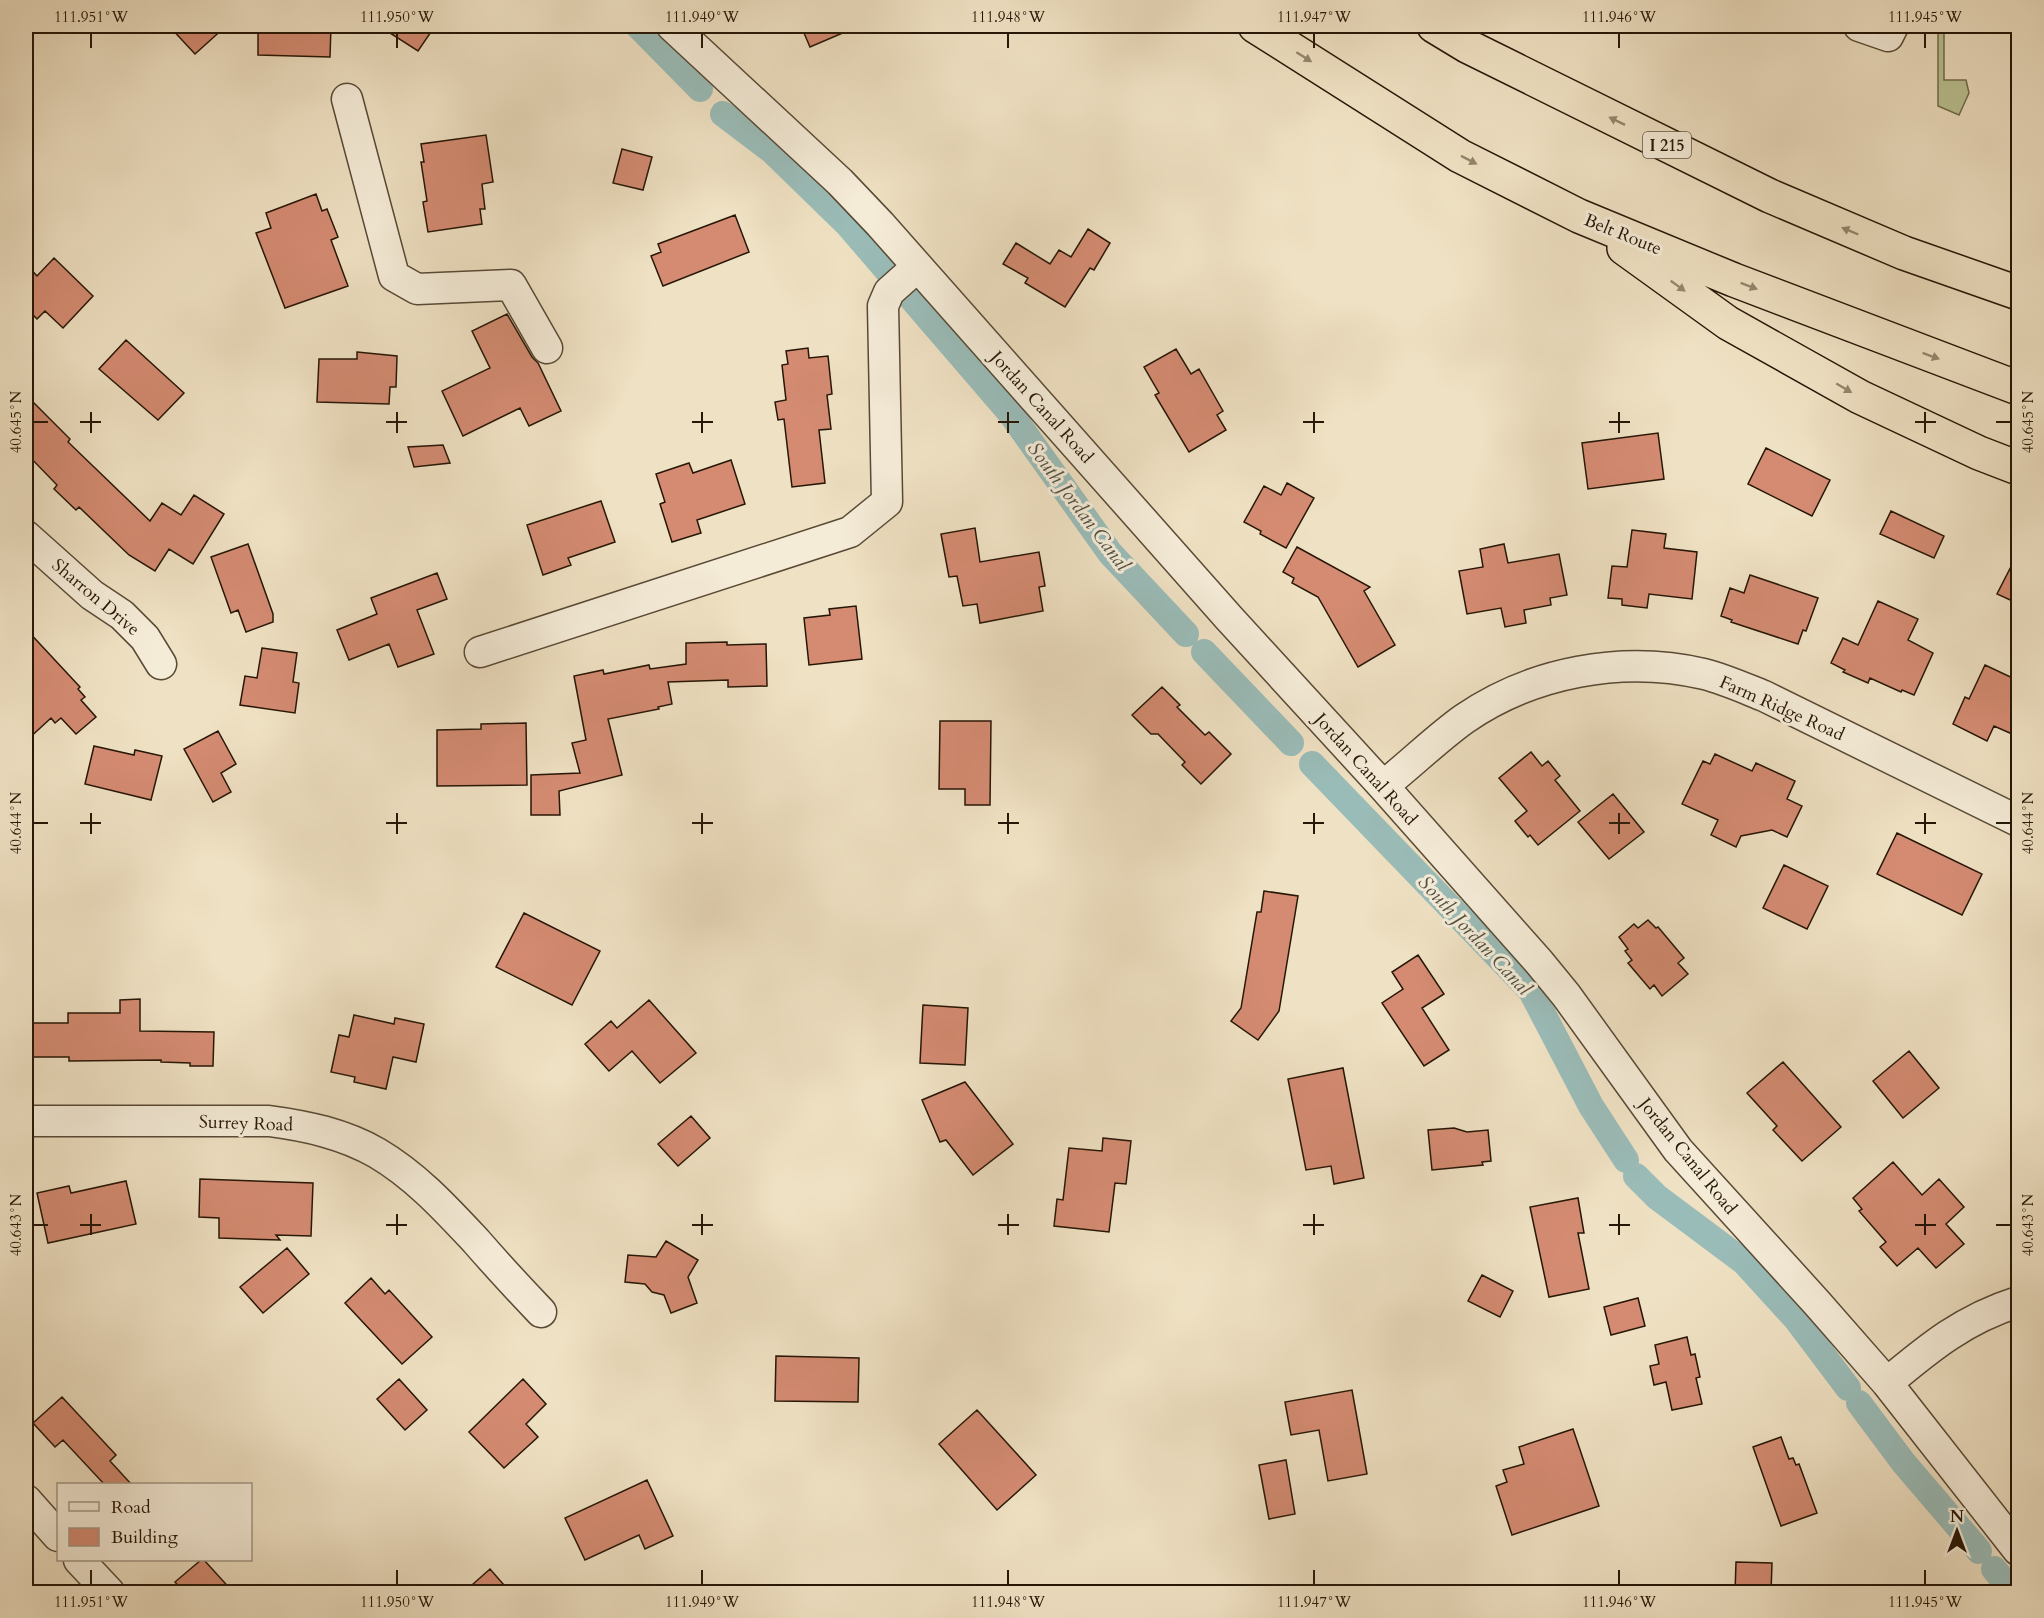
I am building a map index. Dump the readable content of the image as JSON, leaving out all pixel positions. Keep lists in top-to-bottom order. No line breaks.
{"streets":{"highway":["I 215","Belt Route"],"street":["Jordan Canal Road","Sharron Drive","Farm Ridge Road","Surrey Road"]},"crossings":[["Jordan Canal Road","Farm Ridge Road"]],"water":["South Jordan Canal"],"legend":["Road","Building"],"north":"top","coordinates":["111.951°W","111.950°W","111.949°W","111.948°W","111.947°W","111.946°W","111.945°W","40.645°N","40.644°N","40.643°N"]}
